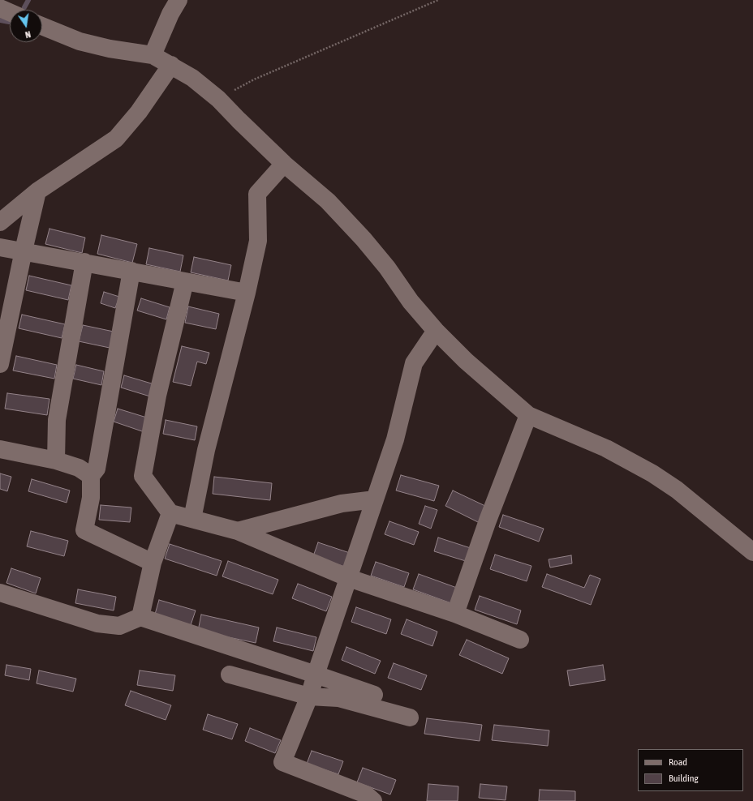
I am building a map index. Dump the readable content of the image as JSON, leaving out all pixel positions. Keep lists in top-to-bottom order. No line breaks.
{"legend":["Road","Building"],"north":"bottom"}
